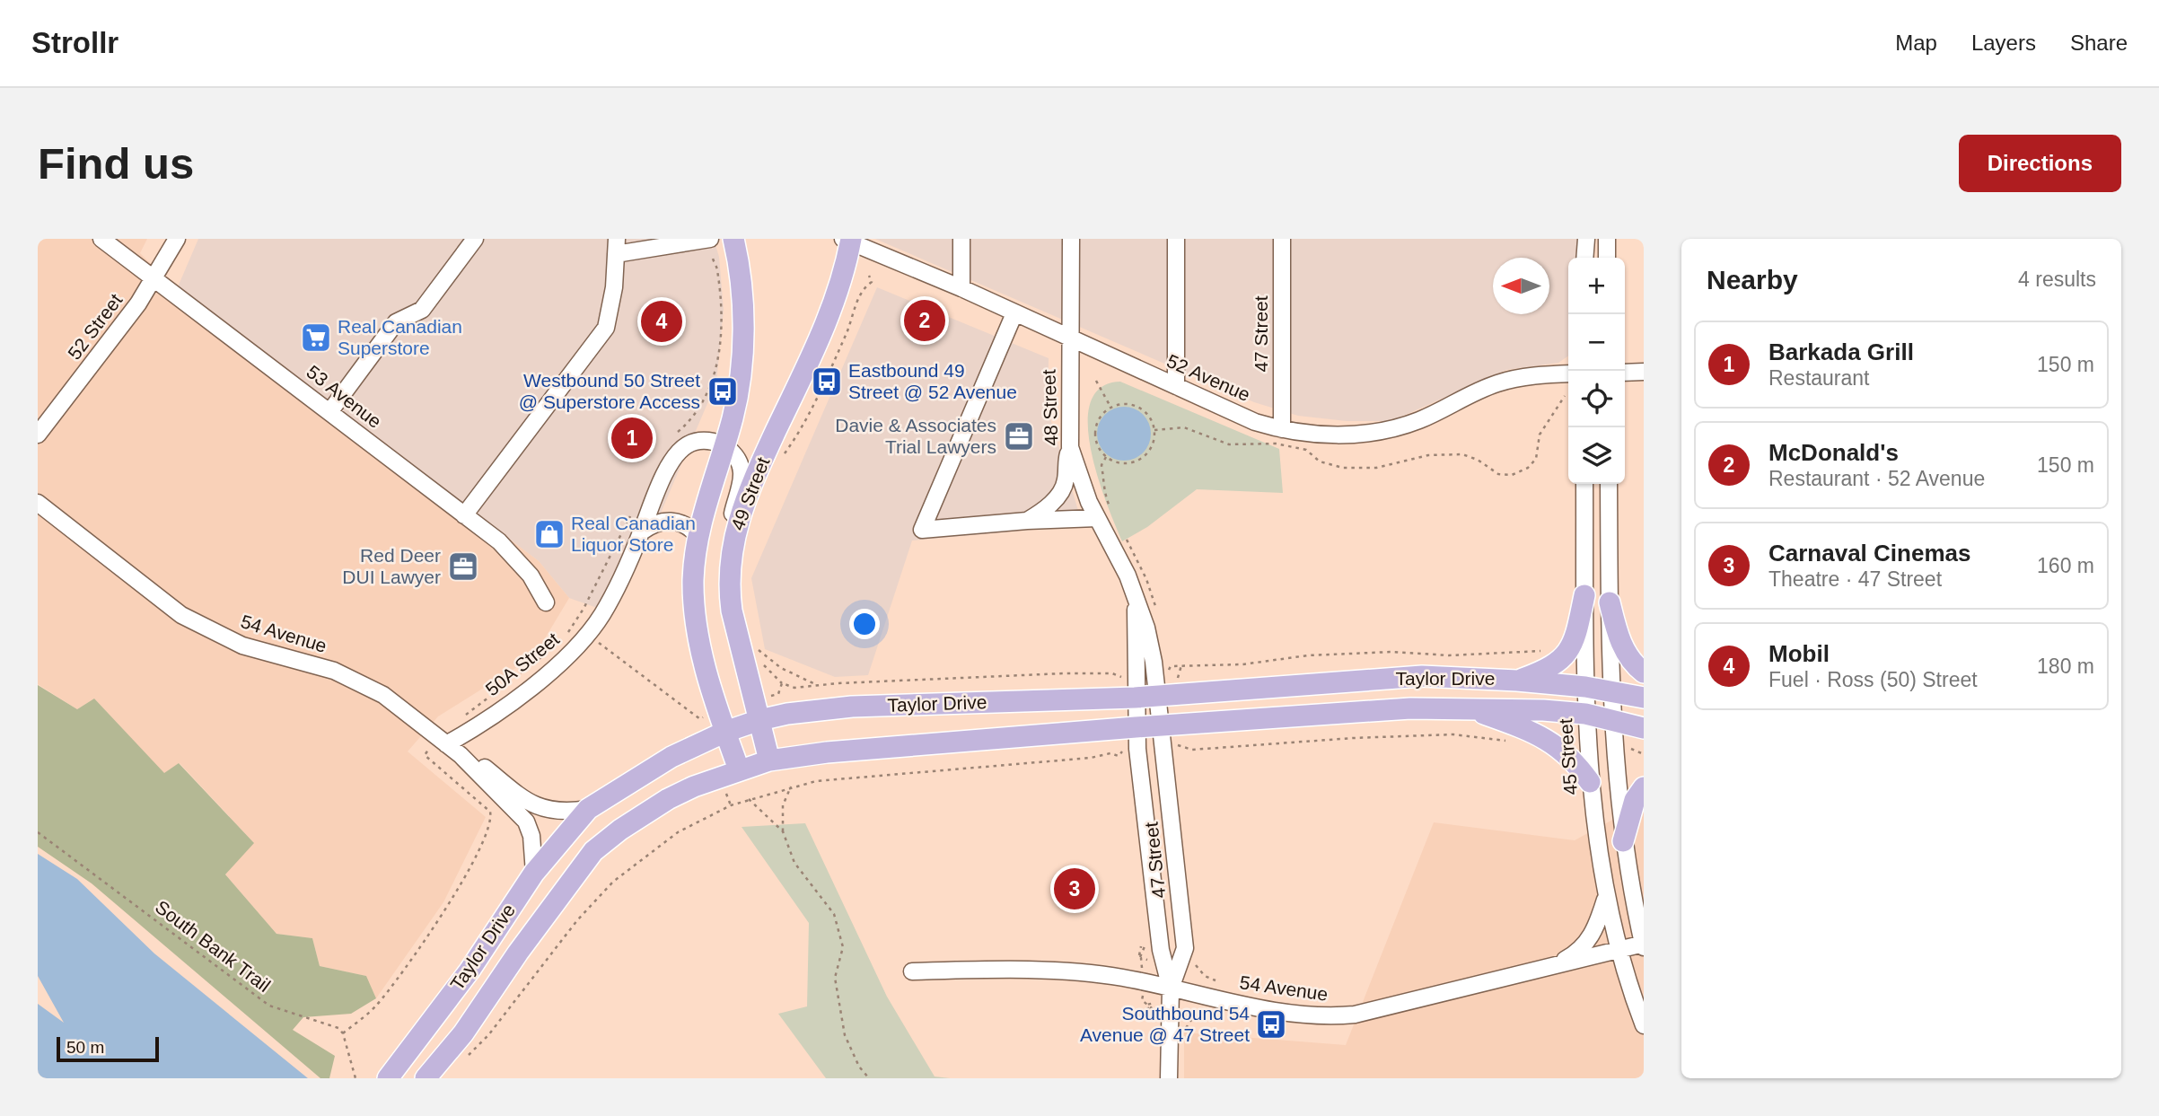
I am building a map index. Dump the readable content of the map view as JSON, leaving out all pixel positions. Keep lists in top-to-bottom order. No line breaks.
{"streets":{"main road":["49 Street","Taylor Drive"],"street":["52 Street","47 Street","52 Avenue","53 Avenue","48 Street","54 Avenue","50A Street","45 Street"],"path":["South Bank Trail"]},"crossings":[["52 Street","53 Avenue"],["47 Street","52 Avenue"],["47 Street","48 Street"],["47 Street","54 Avenue"],["47 Street","Taylor Drive"],["52 Avenue","48 Street"],["52 Avenue","49 Street"],["48 Street","Taylor Drive"],["49 Street","Taylor Drive"],["54 Avenue","50A Street"],["54 Avenue","45 Street"],["Taylor Drive","45 Street"]],"places":{"supermarket":["Real Canadian Superstore"],"bus stop":["Eastbound 49 Street @ 52 Avenue","Westbound 50 Street @ Superstore Access","Southbound 54 Avenue @ 47 Street"],"office":["Davie & Associates Trial Lawyers","Red Deer DUI Lawyer"],"shop":["Real Canadian Liquor Store"]},"scale_bar":"50 m","north":"left","page":{"header":"Strollr","nav":["Map","Layers","Share"],"buttons":"Directions","title":"Find us","heading":["Nearby","4 results"],"map_buttons":["+","−"],"pins":["2","4","1","3"],"list":[{"mark":"1","name":"Barkada Grill","note":"Restaurant","value":"150 m"},{"mark":"2","name":"McDonald's","note":"Restaurant · 52 Avenue","value":"150 m"},{"mark":"3","name":"Carnaval Cinemas","note":"Theatre · 47 Street","value":"160 m"},{"mark":"4","name":"Mobil","note":"Fuel · Ross (50) Street","value":"180 m"}],"scale":"50 m"}}
